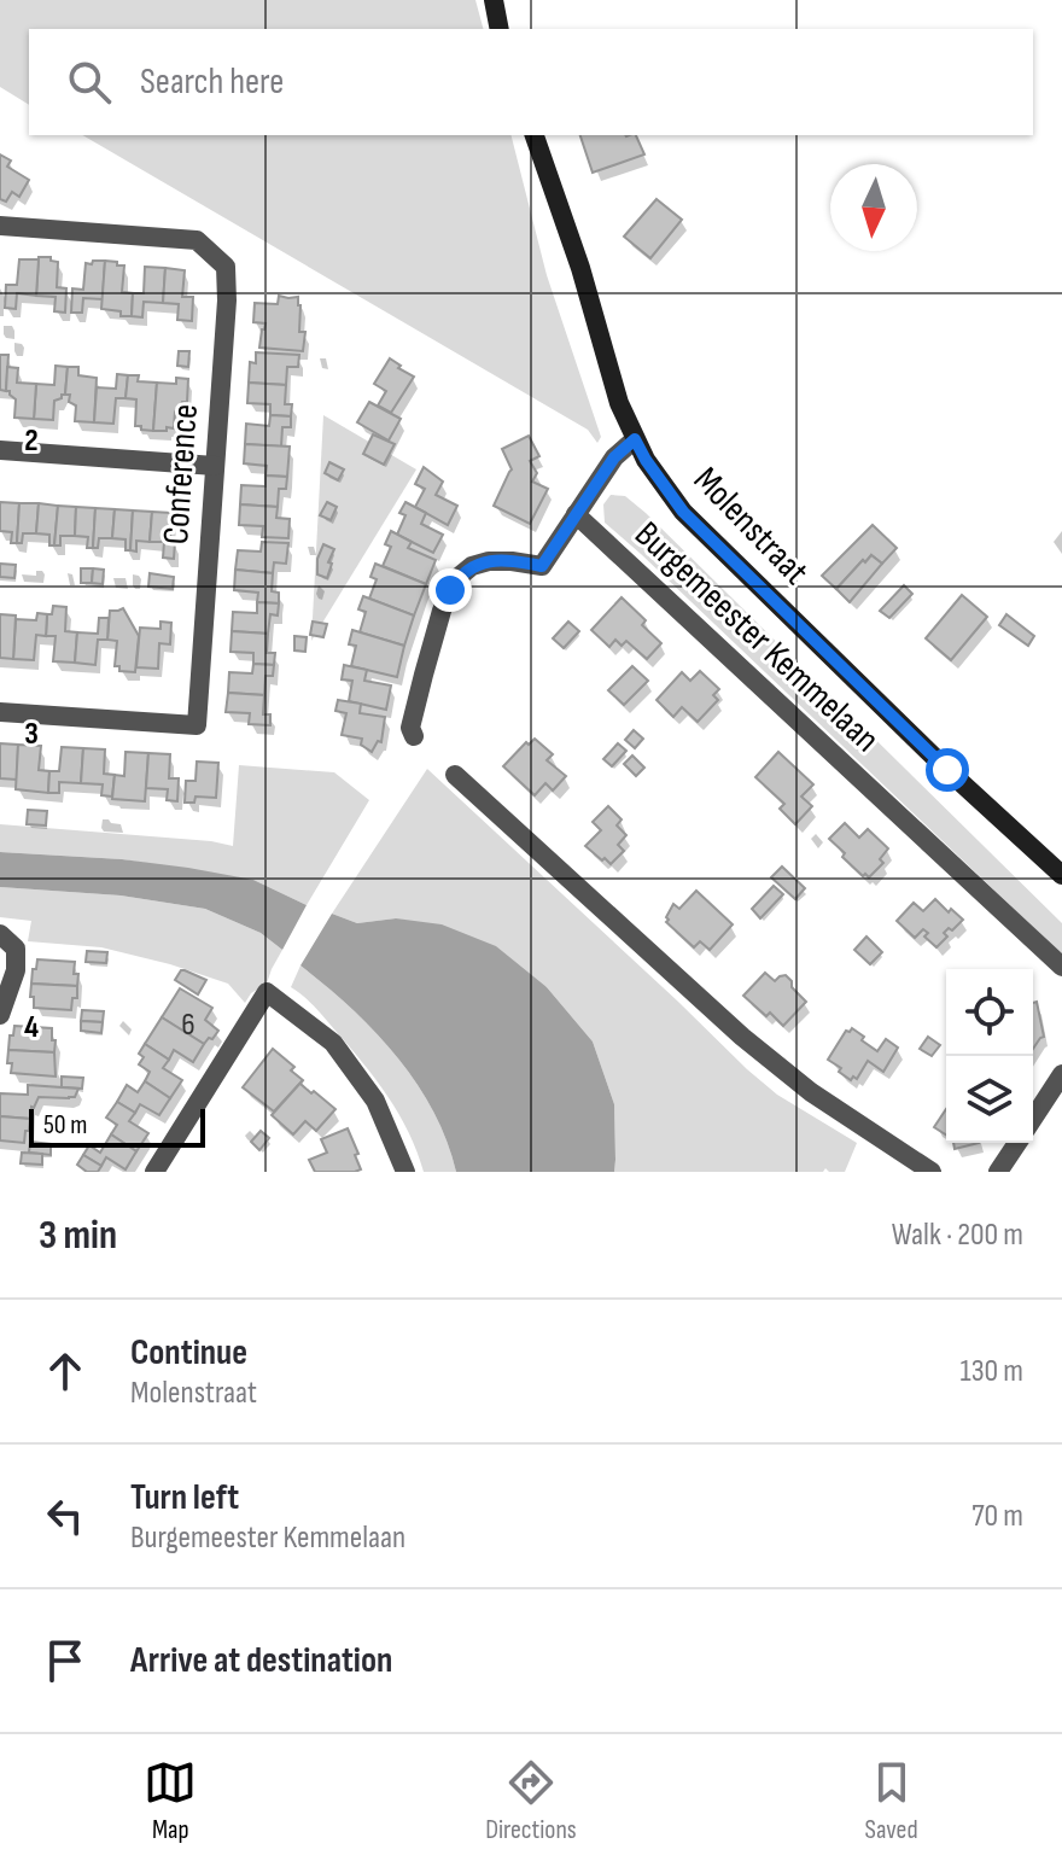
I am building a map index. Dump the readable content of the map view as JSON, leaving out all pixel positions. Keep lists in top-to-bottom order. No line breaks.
{"streets":{"street":["Conference","Molenstraat","Burgemeester Kemmelaan"]},"house_numbers":["6"],"scale_bar":"50 m","north":"bottom","page":{"search":"Search here","scale":"50 m","heading":["3 min","Walk · 200 m"],"list":[["Continue","Molenstraat","130 m"],["Turn left","Burgemeester Kemmelaan","70 m"],"Arrive at destination"],"nav":["Map","Directions","Saved"]},"grid":{"rows":["2","3","4"]}}
